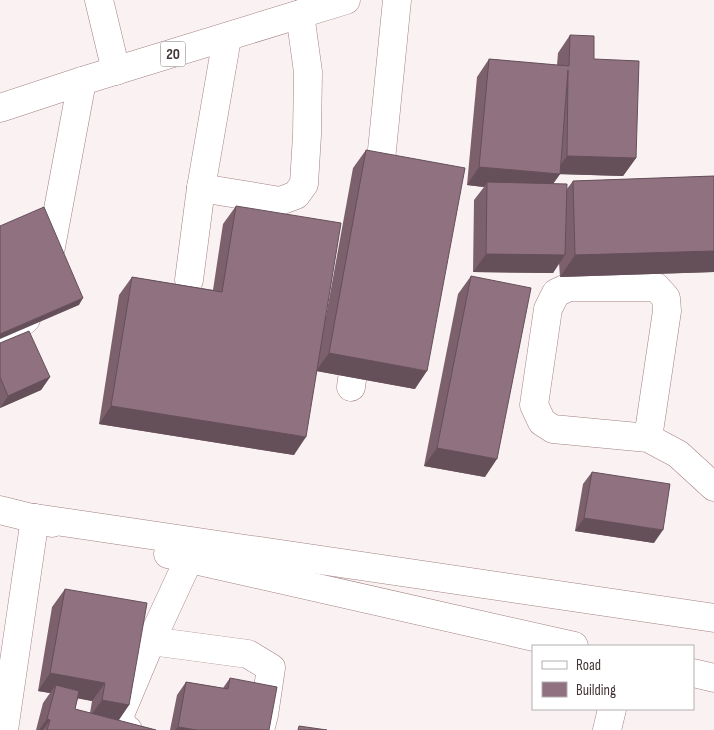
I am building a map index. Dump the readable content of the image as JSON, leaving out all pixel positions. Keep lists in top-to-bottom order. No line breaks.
{"streets":{"main road":["20"]},"legend":["Road","Building"]}
